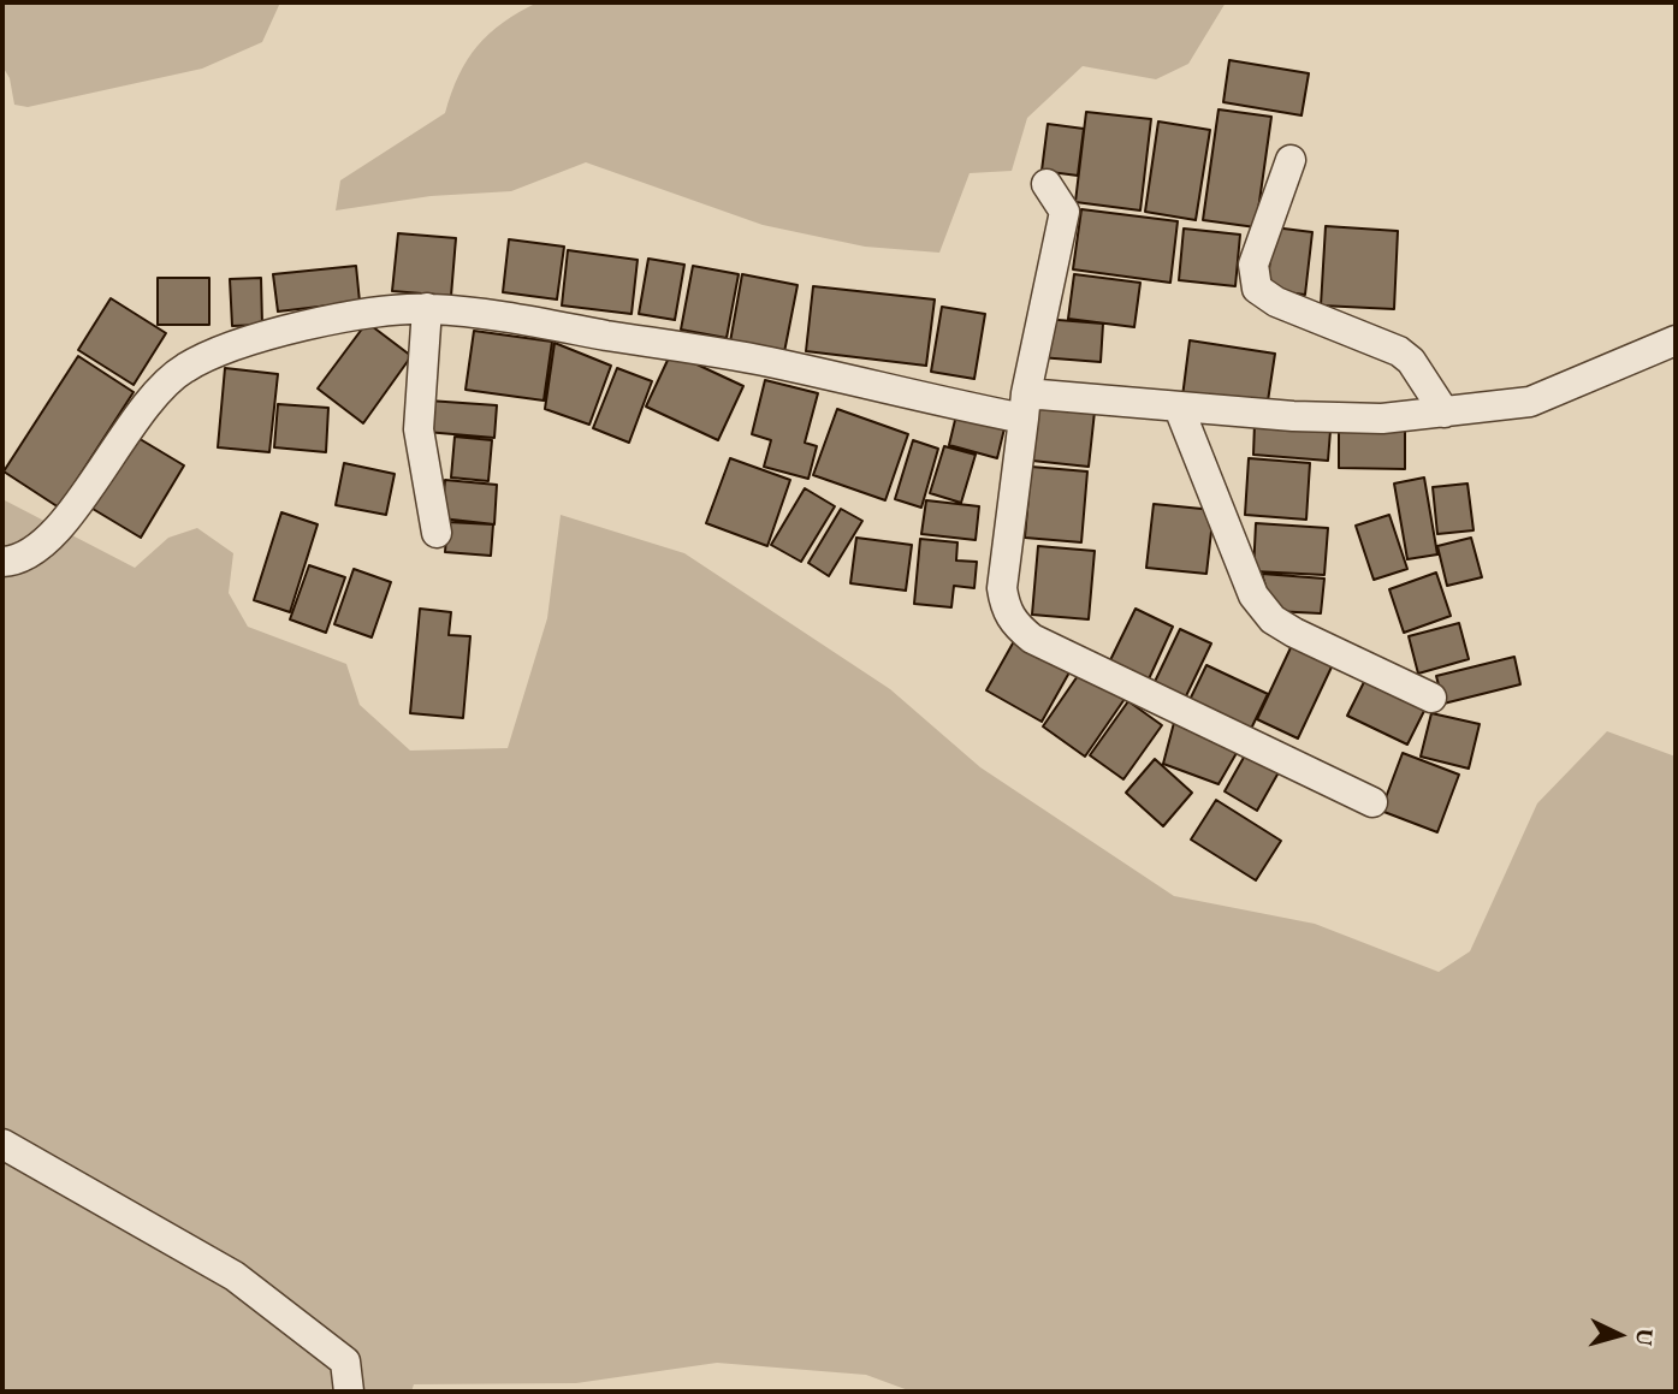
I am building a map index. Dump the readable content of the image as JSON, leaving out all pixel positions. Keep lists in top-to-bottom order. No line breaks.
{"north":"right"}
